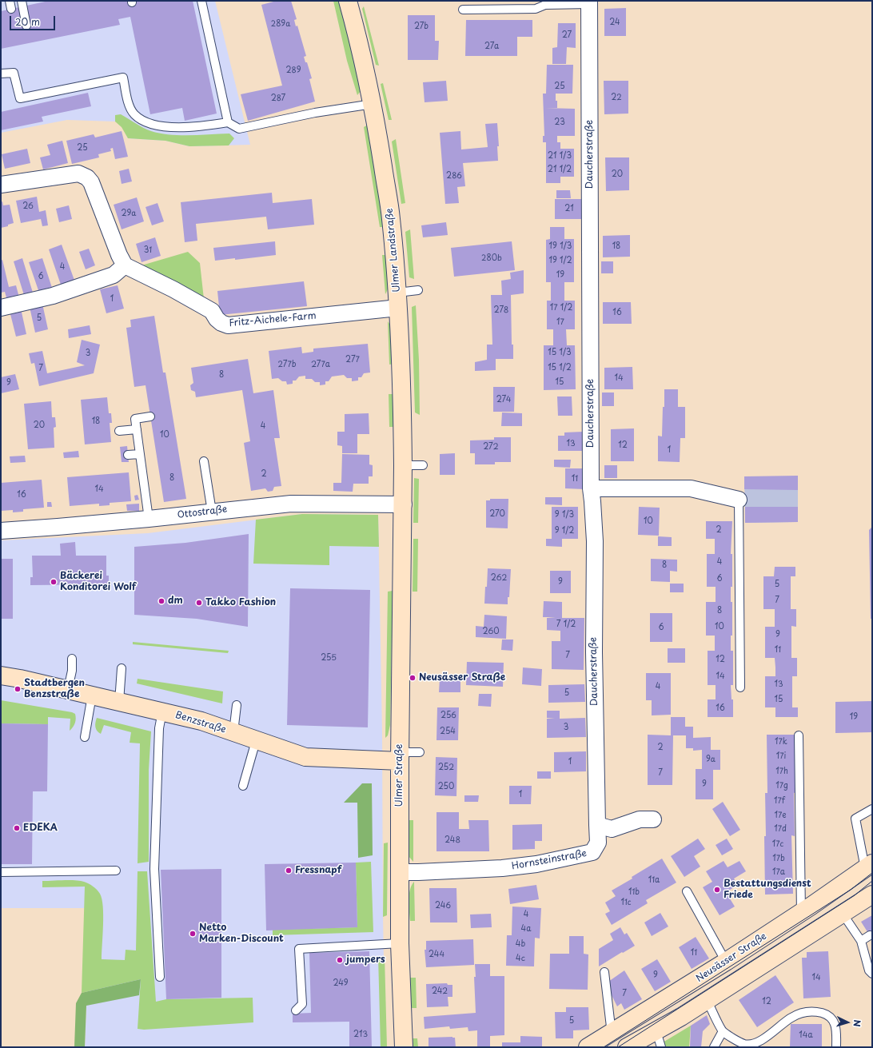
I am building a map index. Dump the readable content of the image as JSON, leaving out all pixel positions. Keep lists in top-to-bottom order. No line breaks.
{"streets":{"street":["Daucherstraße","Ulmer Landstraße","Fritz-Aichele-Farm","Ottostraße","Benzstraße","Ulmer Straße","Hornsteinstraße","Neusässer Straße"]},"crossings":[["Daucherstraße","Hornsteinstraße"],["Ulmer Landstraße","Fritz-Aichele-Farm"],["Ulmer Landstraße","Ottostraße"],["Ulmer Landstraße","Ulmer Straße"],["Ottostraße","Ulmer Straße"],["Benzstraße","Ulmer Straße"],["Ulmer Straße","Hornsteinstraße"]],"places":["Bäckerei Konditorei Wolf","dm","Takko Fashion","Neusässer Straße","Stadtbergen Benzstraße","EDEKA","Fressnapf","Bestattungsdienst Friede","Netto Marken-Discount","jumpers"],"house_numbers":["24","289a","27b","27","27a","289","25","22","287","23","25","21 1/3","21 1/2","20","286","26","21","29a","19 1/3","18","31","280b","19 1/2","4","19","6","1","17 1/2","278","16","5","17","15 1/3","3","277","277b","277a","15 1/2","7","8","14","15","9","274","18","20","4","10","13","12","272","1","2","8","11","14","16","270","9 1/3","10","2","9 1/2","4","8","262","6","9","5","7","8","7 1/2","10","6","260","9","11","7","255","12","14","13","4","5","15","16","256","19","3","254","17k","2","17i","9a","1","252","17h","7","9","17g","250","1","17f","17e","17d","248","17c","17b","17a","11a","11b","11c","246","4","4a","4b","11","244","4c","9","14","249","242","7","12","5","213","14a"],"scale_bar":"20 m","north":"right"}
